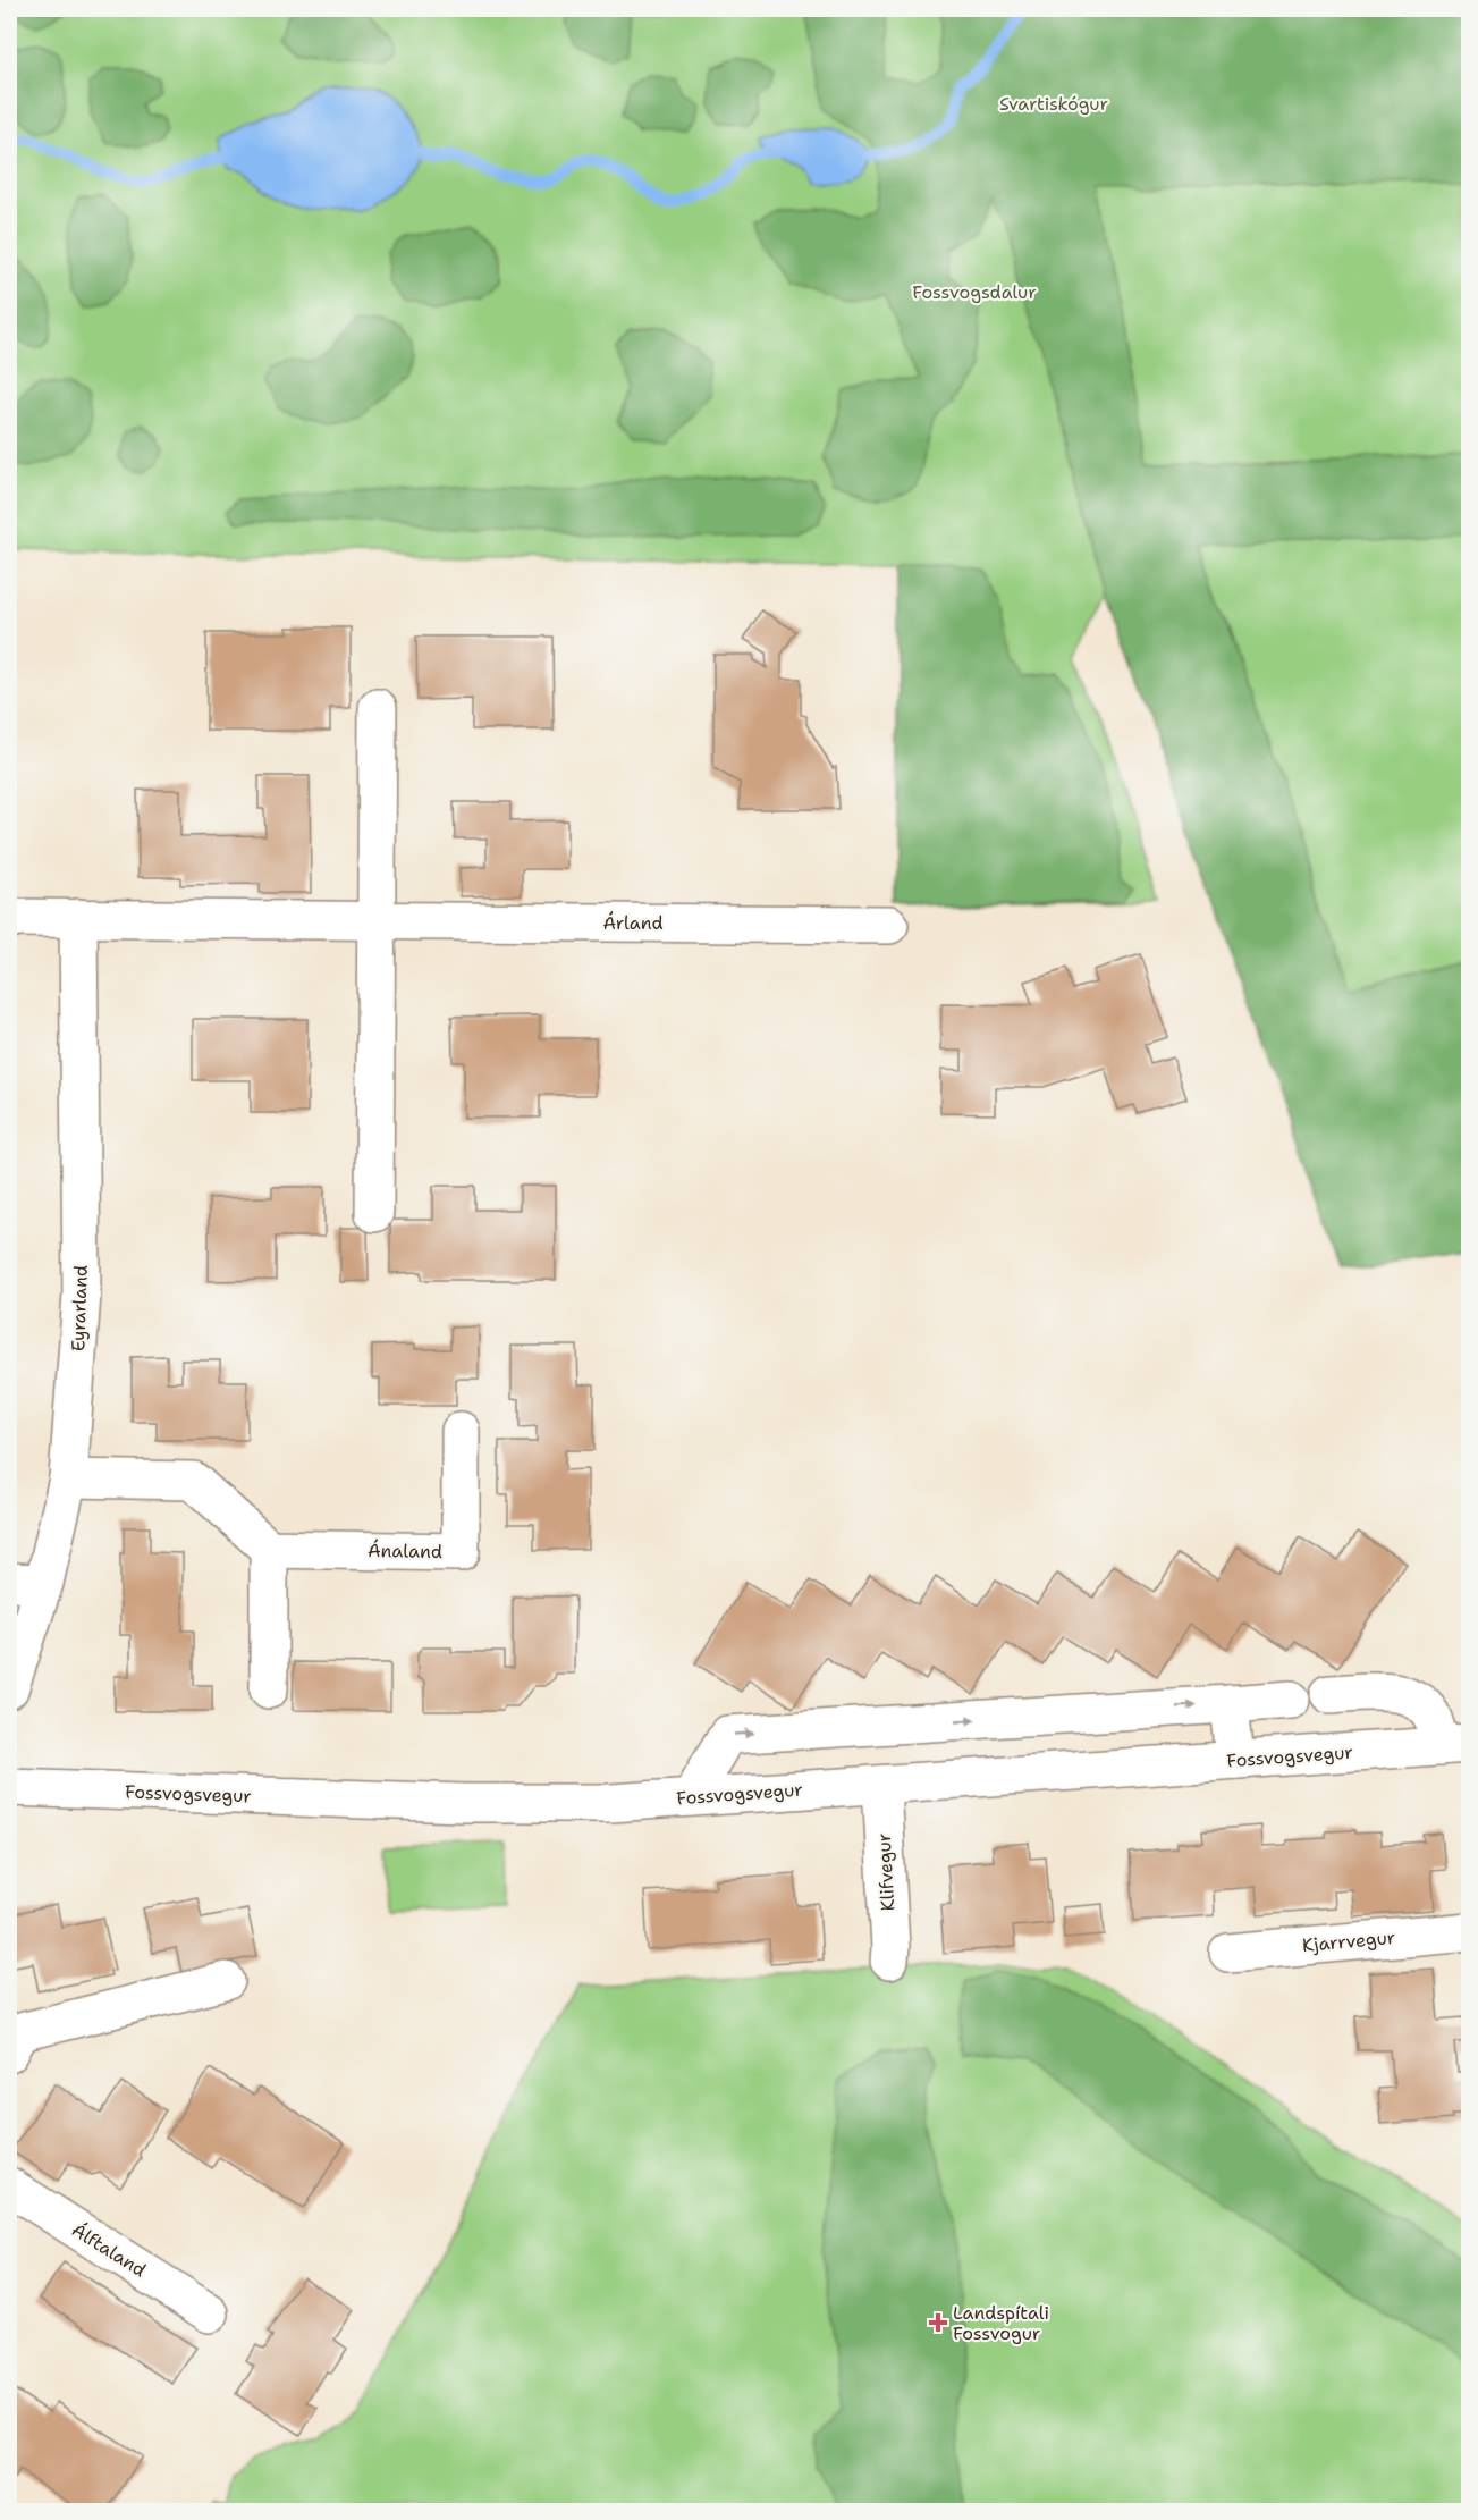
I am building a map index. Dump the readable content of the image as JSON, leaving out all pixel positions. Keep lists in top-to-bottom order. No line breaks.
{"streets":{"street":["Árland","Eyrarland","Ánaland","Fossvogsvegur","Klifvegur","Kjarrvegur","Álftaland"]},"crossings":[["Árland","Eyrarland"],["Fossvogsvegur","Klifvegur"]],"parks":["Svartiskógur","Fossvogsdalur"],"places":{"health":["Landspítali Fossvogur"]}}
